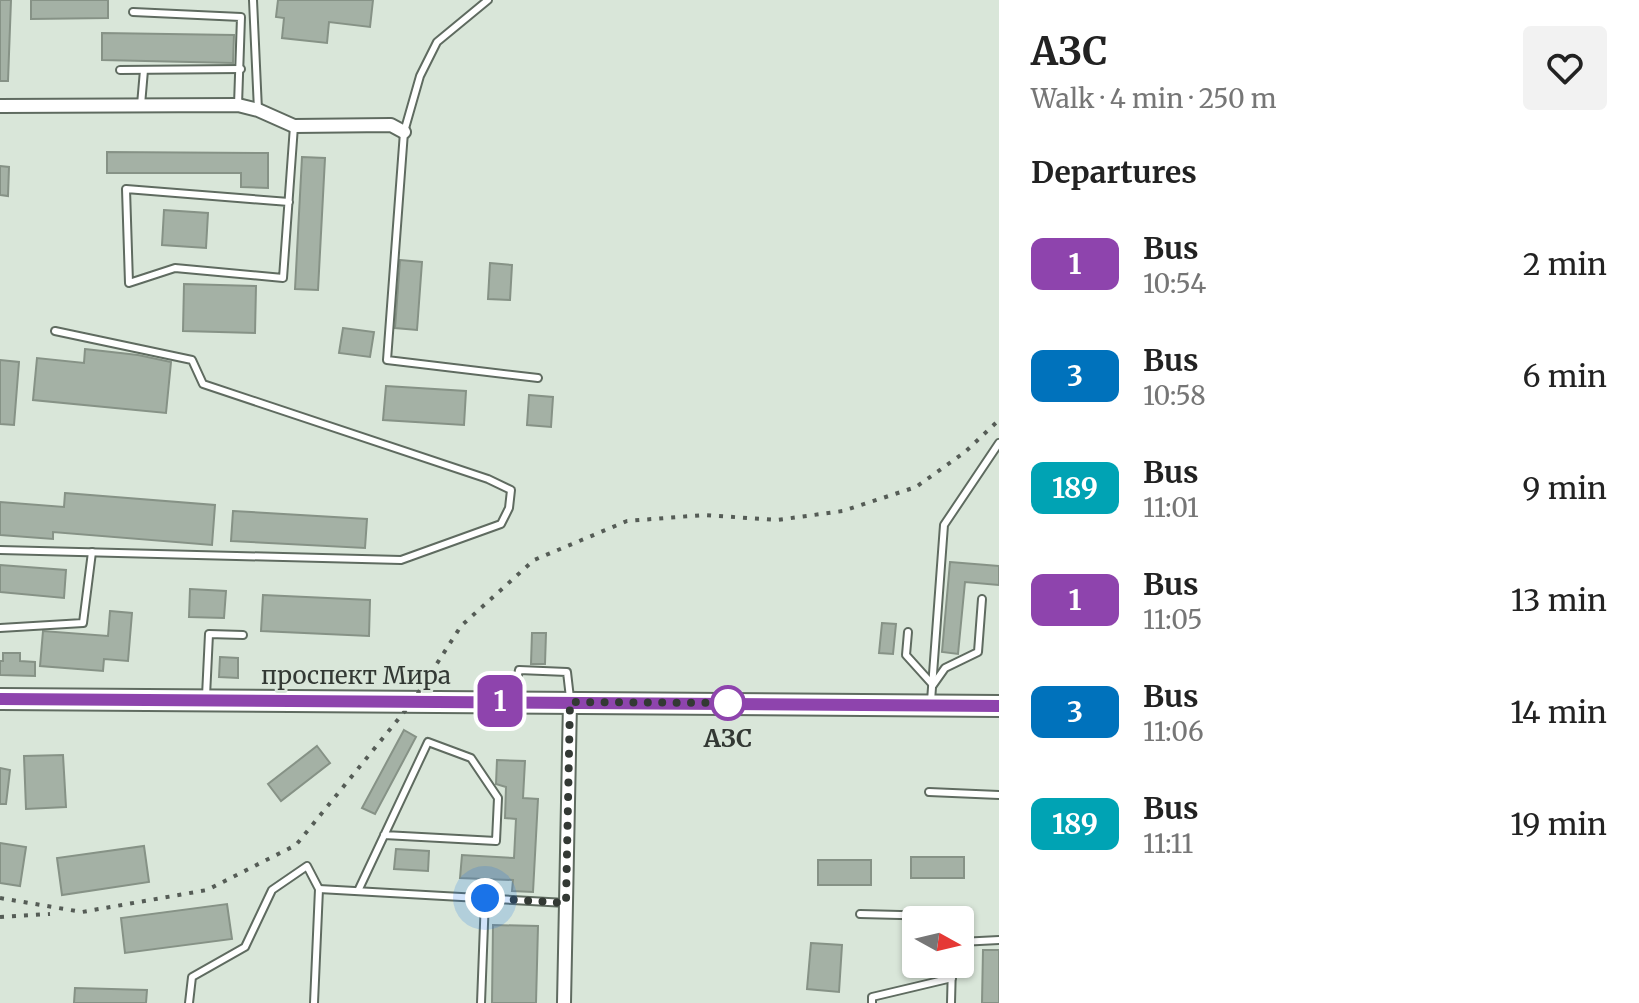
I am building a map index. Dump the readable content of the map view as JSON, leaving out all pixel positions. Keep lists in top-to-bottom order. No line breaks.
{"streets":{"main road":["проспект Мира"]},"places":["АЗС"],"lines":["bus line 1"],"north":"right","page":{"on_map":"1","heading":[["АЗС","Walk · 4 min · 250 m"],"Departures"],"list":[{"mark":"1","name":"Bus","note":"10:54","value":"2 min"},{"mark":"3","name":"Bus","note":"10:58","value":"6 min"},{"mark":"189","name":"Bus","note":"11:01","value":"9 min"},{"mark":"1","name":"Bus","note":"11:05","value":"13 min"},{"mark":"3","name":"Bus","note":"11:06","value":"14 min"},{"mark":"189","name":"Bus","note":"11:11","value":"19 min"}]}}
